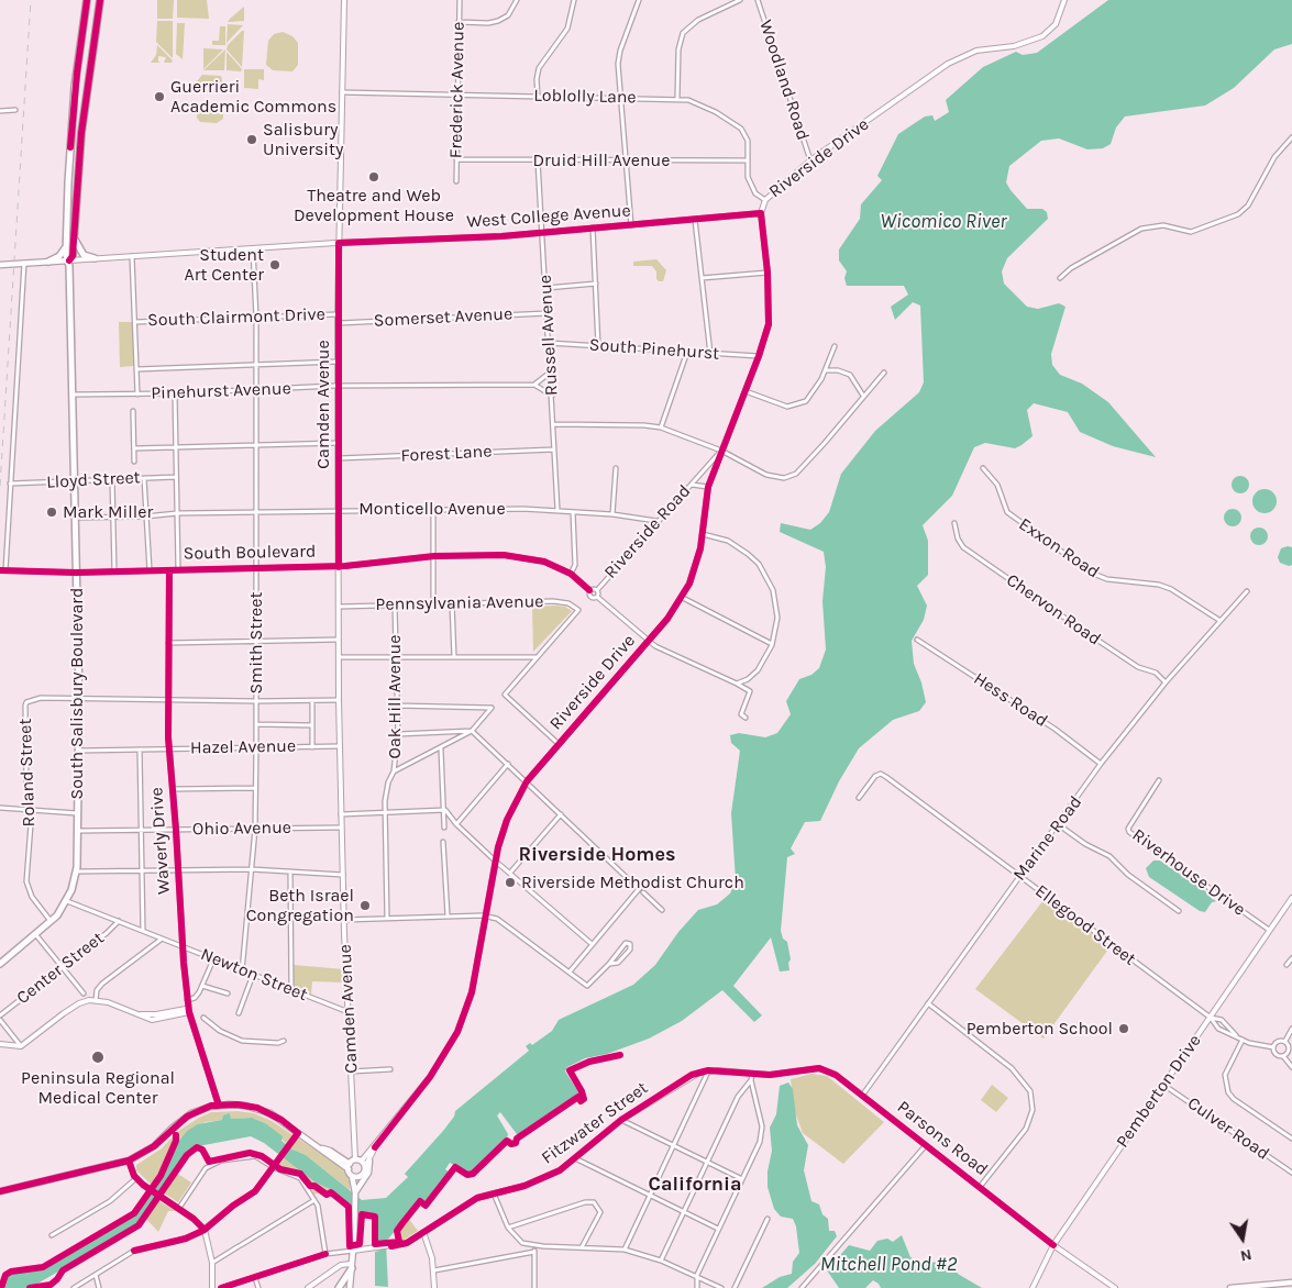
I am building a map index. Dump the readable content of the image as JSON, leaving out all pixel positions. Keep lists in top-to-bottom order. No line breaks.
{"streets":{"main road":["West College Avenue","South Salisbury Boulevard"],"street":["Woodland Road","Frederick Avenue","Loblolly Lane","Riverside Drive","Druid Hill Avenue","South Clairmont Drive","Somerset Avenue","Russell Avenue","South Pinehurst","Pinehurst Avenue","Camden Avenue","Forest Lane","Lloyd Street","Monticello Avenue","Riverside Road","Exxon Road","South Boulevard","Pennsylvania Avenue","Chervon Road","Smith Street","Oak Hill Avenue","Hess Road","Hazel Avenue","Roland Street","Ohio Avenue","Marine Road","Waverly Drive","Riverhouse Drive","Ellegood Street","Center Street","Newton Street","Pemberton Drive","Fitzwater Street","Culver Road","Parsons Road"]},"crossings":[["Woodland Road","Riverside Drive"],["Frederick Avenue","Loblolly Lane"],["Frederick Avenue","Druid Hill Avenue"],["Loblolly Lane","Riverside Drive"],["Loblolly Lane","Druid Hill Avenue"],["Loblolly Lane","Camden Avenue"],["Riverside Drive","West College Avenue"],["Riverside Drive","South Pinehurst"],["Riverside Drive","Camden Avenue"],["Riverside Drive","Riverside Road"],["Druid Hill Avenue","Russell Avenue"],["West College Avenue","Russell Avenue"],["West College Avenue","Camden Avenue"],["West College Avenue","Smith Street"],["West College Avenue","South Salisbury Boulevard"],["South Clairmont Drive","Camden Avenue"],["South Clairmont Drive","Smith Street"],["Somerset Avenue","Russell Avenue"],["Somerset Avenue","Camden Avenue"],["Russell Avenue","South Pinehurst"],["Russell Avenue","Forest Lane"],["Russell Avenue","Monticello Avenue"],["Pinehurst Avenue","Camden Avenue"],["Pinehurst Avenue","Smith Street"],["Pinehurst Avenue","South Salisbury Boulevard"],["Camden Avenue","Forest Lane"],["Camden Avenue","Monticello Avenue"],["Camden Avenue","South Boulevard"],["Camden Avenue","Pennsylvania Avenue"],["Camden Avenue","Hazel Avenue"],["Camden Avenue","Ohio Avenue"],["Camden Avenue","Newton Street"],["Lloyd Street","South Salisbury Boulevard"],["Monticello Avenue","Riverside Road"],["Monticello Avenue","Smith Street"],["Monticello Avenue","South Salisbury Boulevard"],["Exxon Road","Marine Road"],["South Boulevard","Smith Street"],["South Boulevard","South Salisbury Boulevard"],["South Boulevard","Waverly Drive"],["Pennsylvania Avenue","Oak Hill Avenue"],["Chervon Road","Marine Road"],["Smith Street","Hazel Avenue"],["Smith Street","Ohio Avenue"],["Smith Street","Newton Street"],["South Salisbury Boulevard","Hazel Avenue"],["South Salisbury Boulevard","Roland Street"],["South Salisbury Boulevard","Ohio Avenue"],["South Salisbury Boulevard","Newton Street"],["Hess Road","Marine Road"],["Hazel Avenue","Waverly Drive"],["Ohio Avenue","Waverly Drive"],["Marine Road","Ellegood Street"],["Marine Road","Parsons Road"],["Waverly Drive","Newton Street"],["Riverhouse Drive","Pemberton Drive"],["Ellegood Street","Pemberton Drive"],["Center Street","Newton Street"],["Pemberton Drive","Culver Road"],["Pemberton Drive","Parsons Road"],["Fitzwater Street","Parsons Road"]],"districts":["Riverside Homes","California"],"water":["Wicomico River","Mitchell Pond #2"],"places":["Guerrieri Academic Commons","Salisbury University","Theatre and Web Development House","Student Art Center","Mark Miller","Riverside Methodist Church","Beth Israel Congregation","Pemberton School","Peninsula Regional Medical Center"],"north":"bottom"}
